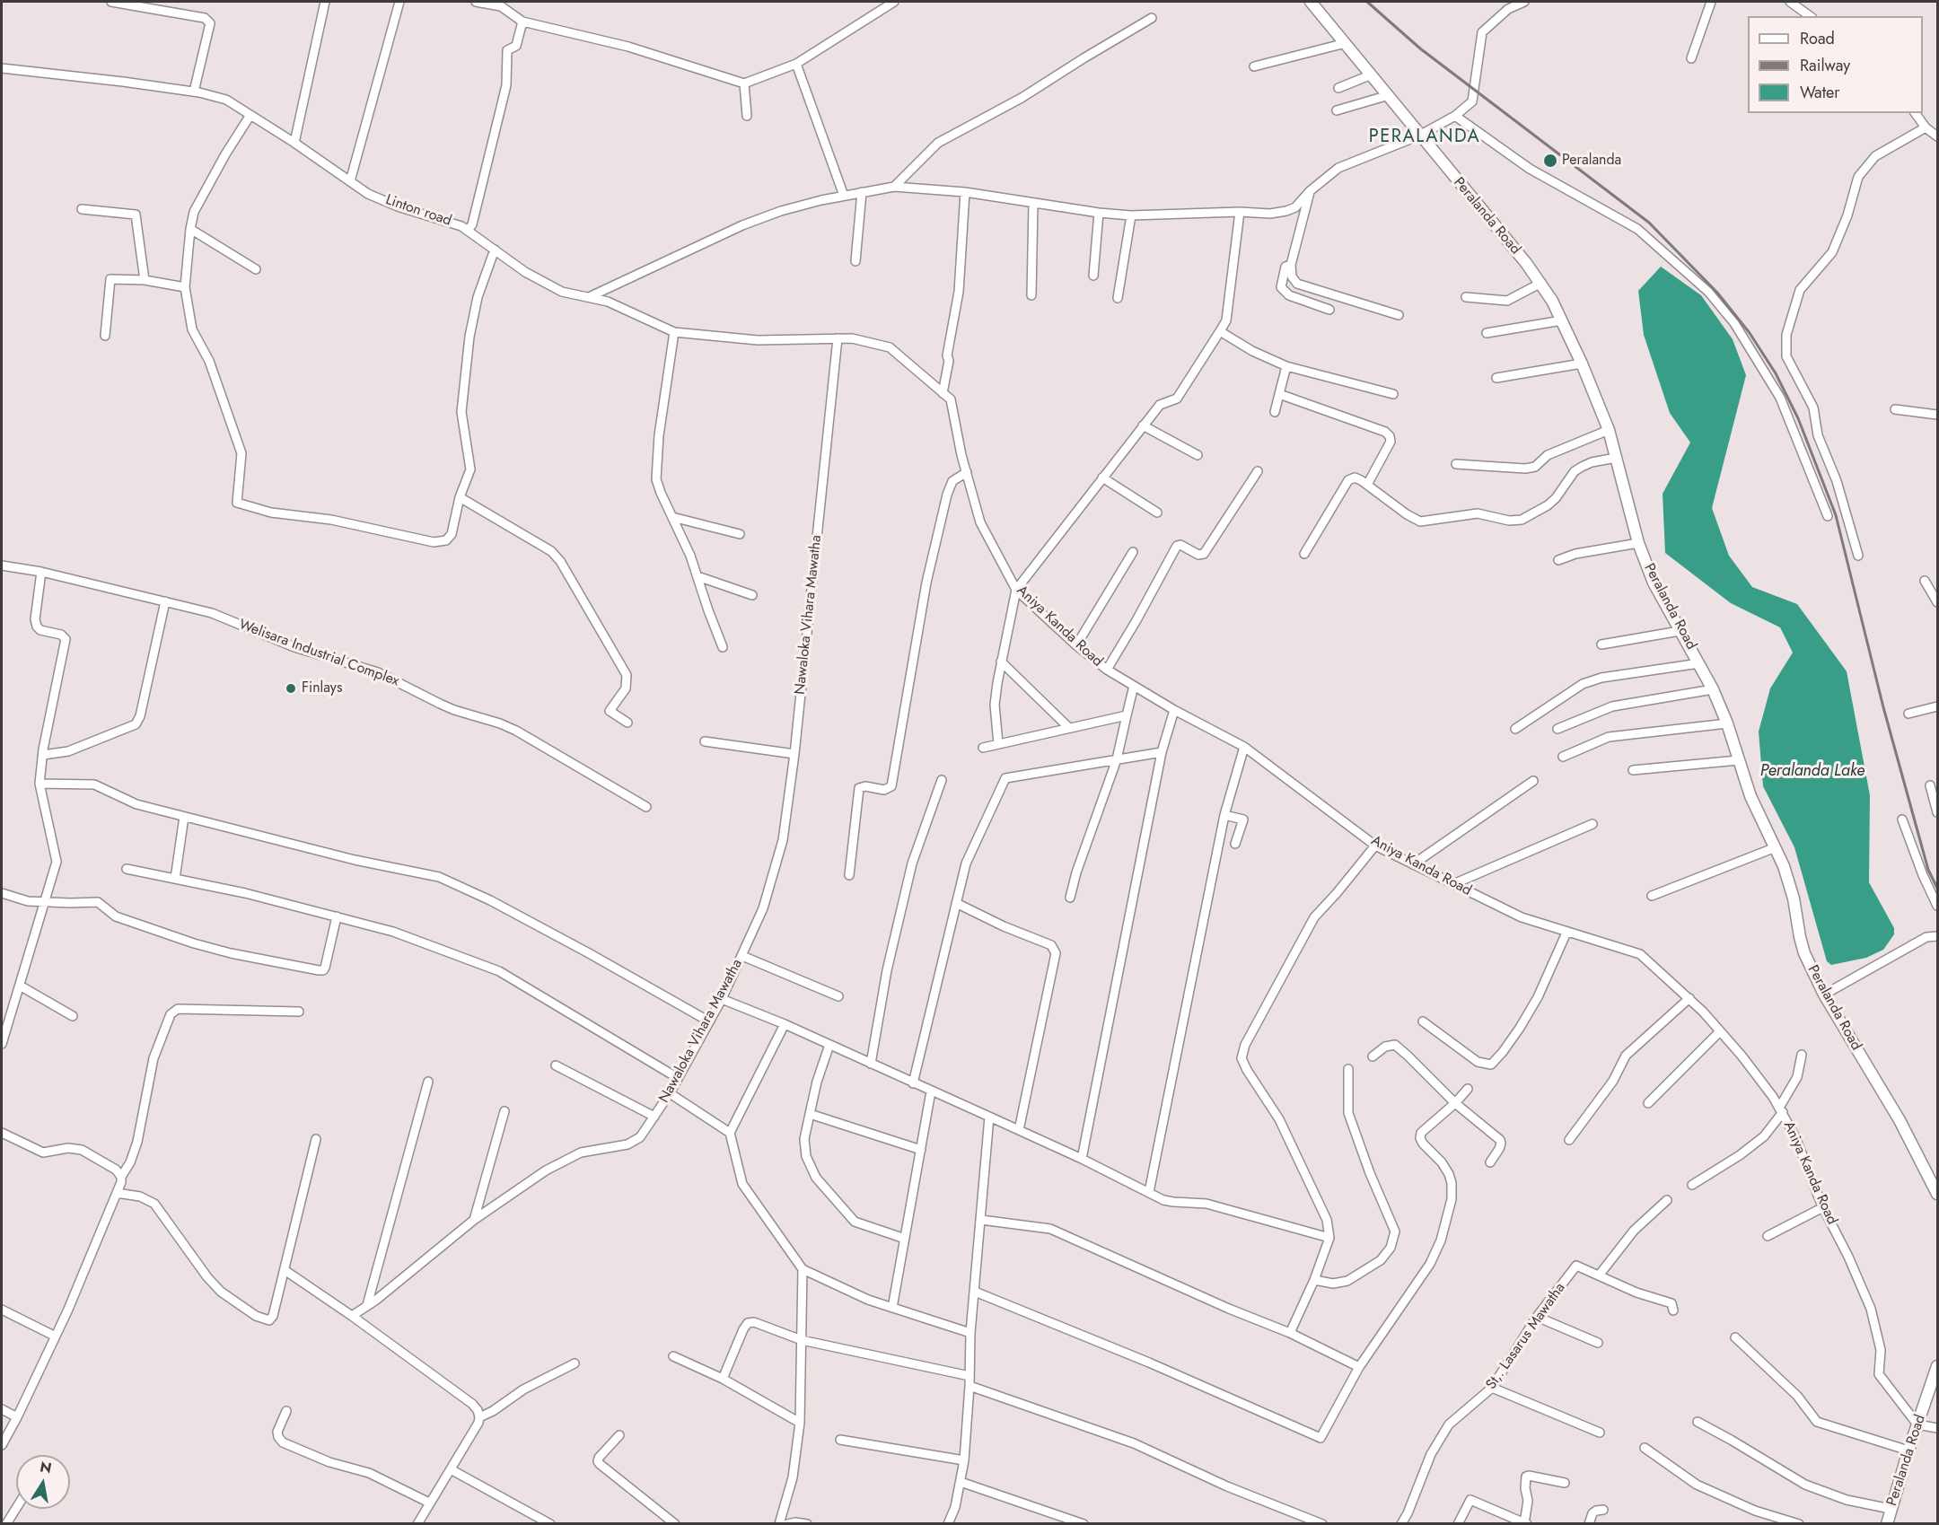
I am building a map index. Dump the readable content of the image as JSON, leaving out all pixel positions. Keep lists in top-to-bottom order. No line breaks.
{"streets":{"main road":["Peralanda Road"],"street":["Linton road","Nawaloka Vihara Mawatha","Aniya Kanda Road","Welisara Industrial Complex","St,. Lasarus Mawatha"]},"crossings":[["Linton road","Nawaloka Vihara Mawatha"],["Linton road","Aniya Kanda Road"],["Peralanda Road","Aniya Kanda Road"],["Nawaloka Vihara Mawatha","Aniya Kanda Road"]],"districts":["PERALANDA"],"water":["Peralanda Lake"],"places":["Peralanda","Finlays"],"legend":["Road","Railway","Water"],"north":"top"}
